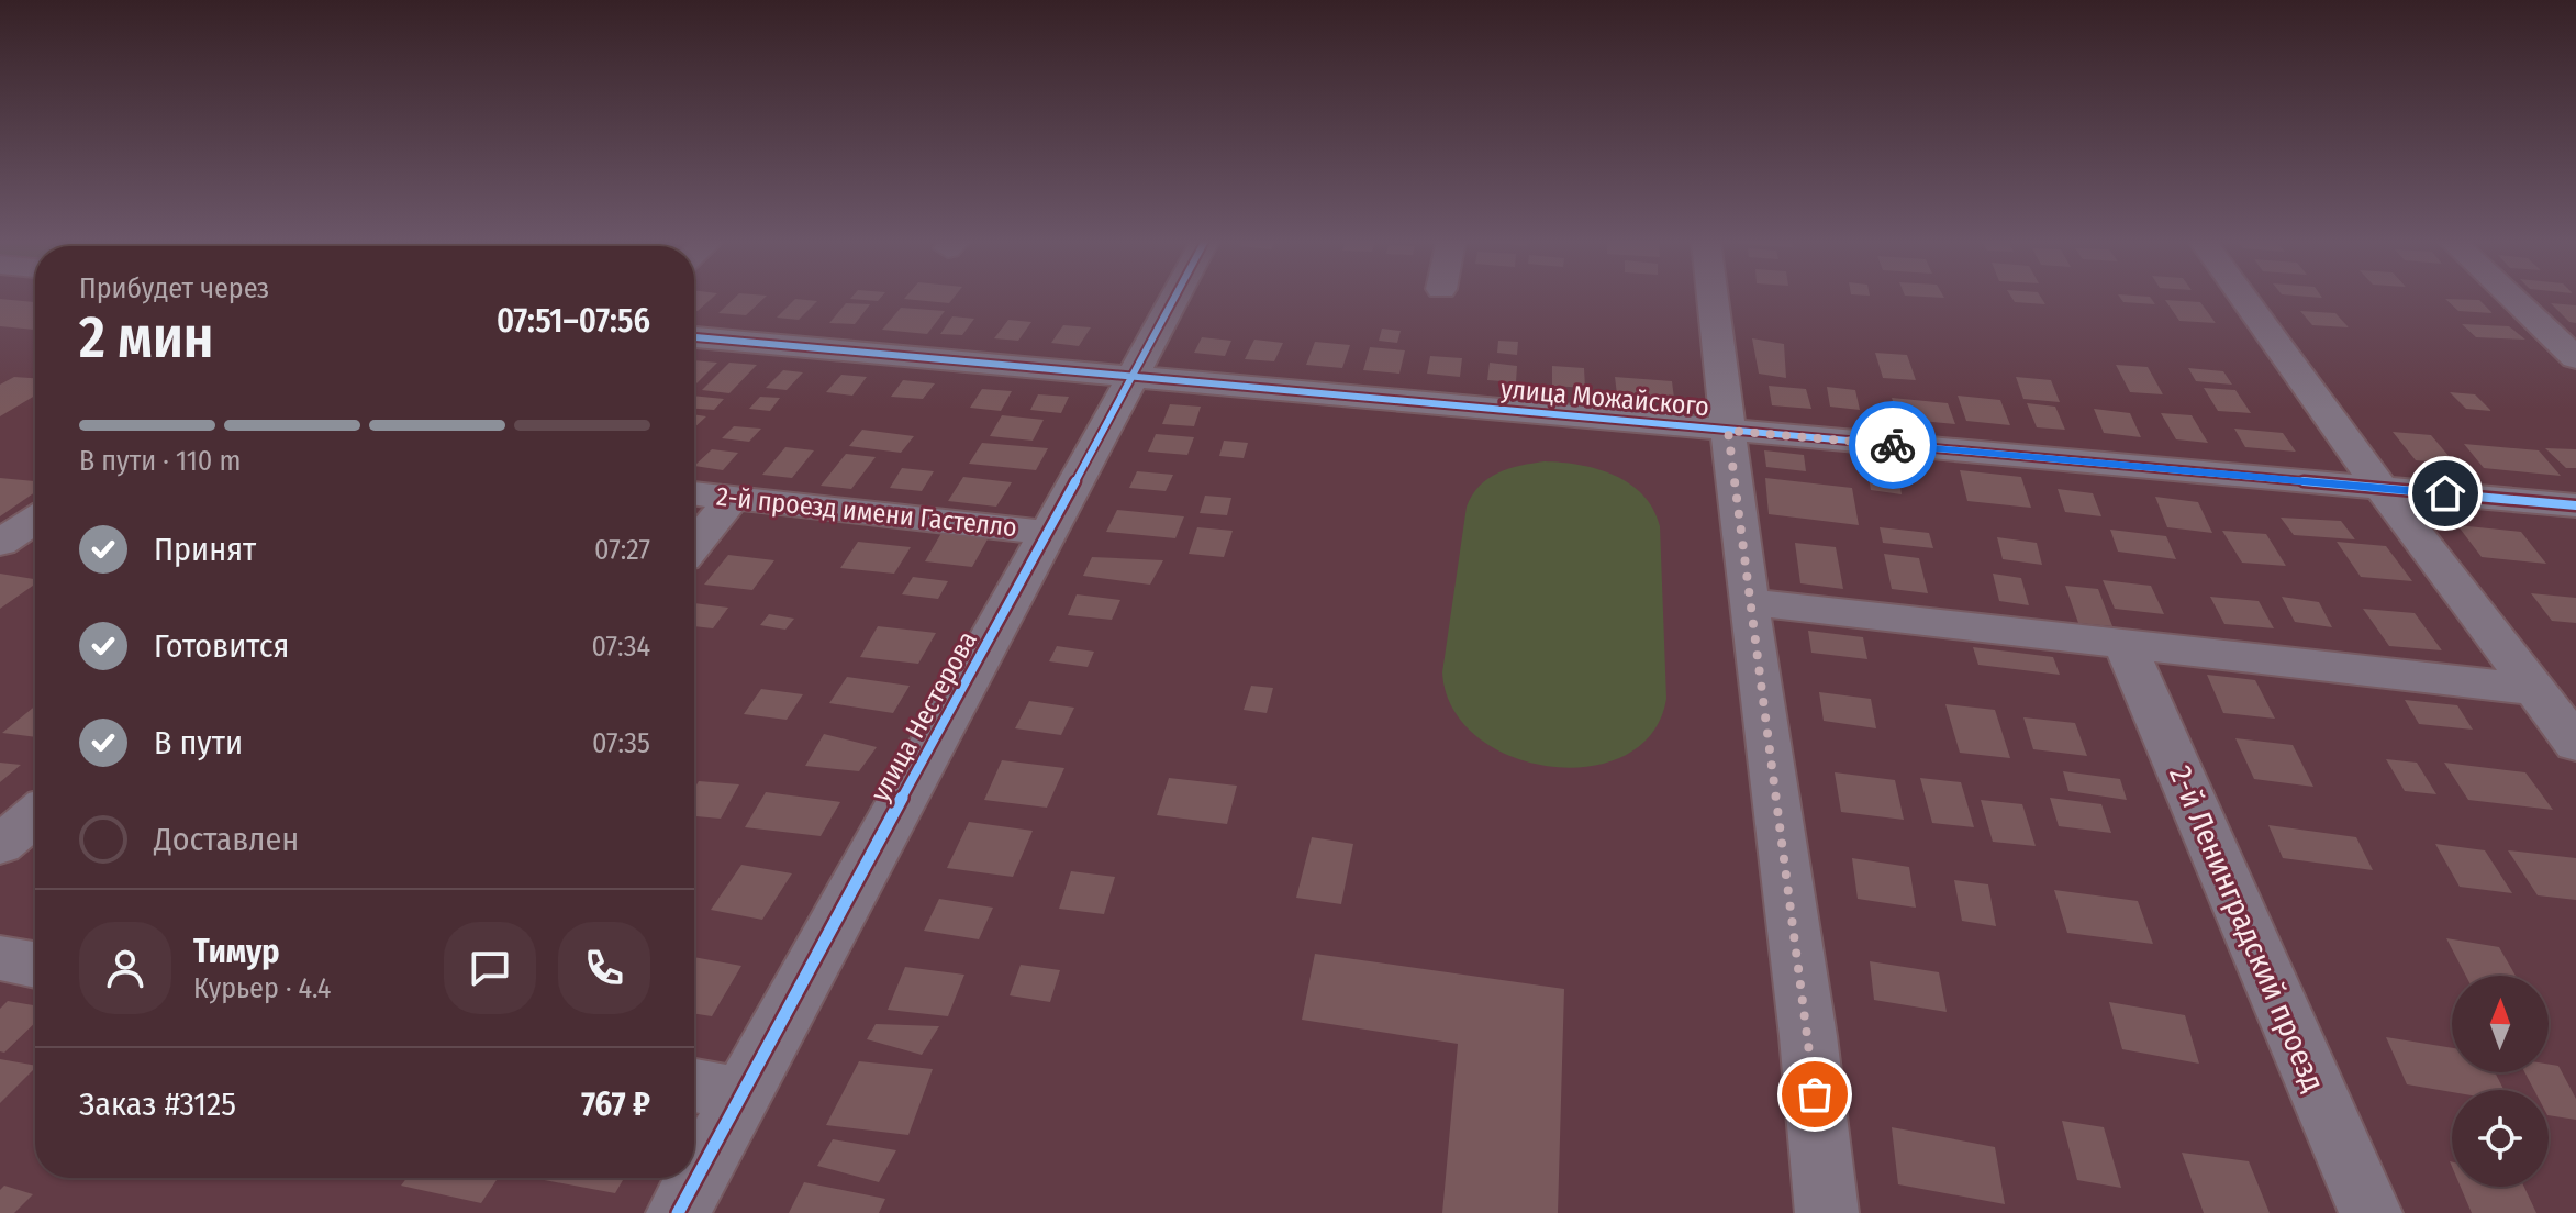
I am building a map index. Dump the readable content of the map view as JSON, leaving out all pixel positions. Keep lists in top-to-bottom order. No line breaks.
{"streets":{"street":["улица Можайского","2-й проезд имени Гастелло","улица Нестерова","2-й Ленинградский проезд"]},"crossings":[["улица Можайского","улица Нестерова"],["2-й проезд имени Гастелло","улица Нестерова"]],"north":"top","page":{"heading":["2 мин","Прибудет через","07:51–07:56"],"panel":["Тимур","Курьер · 4.4","Заказ #3125","767 ₽"],"bar":"В пути · 110 m","list":[["Принят","07:27"],["Готовится","07:34"],["В пути","07:35"],"Доставлен"]}}
